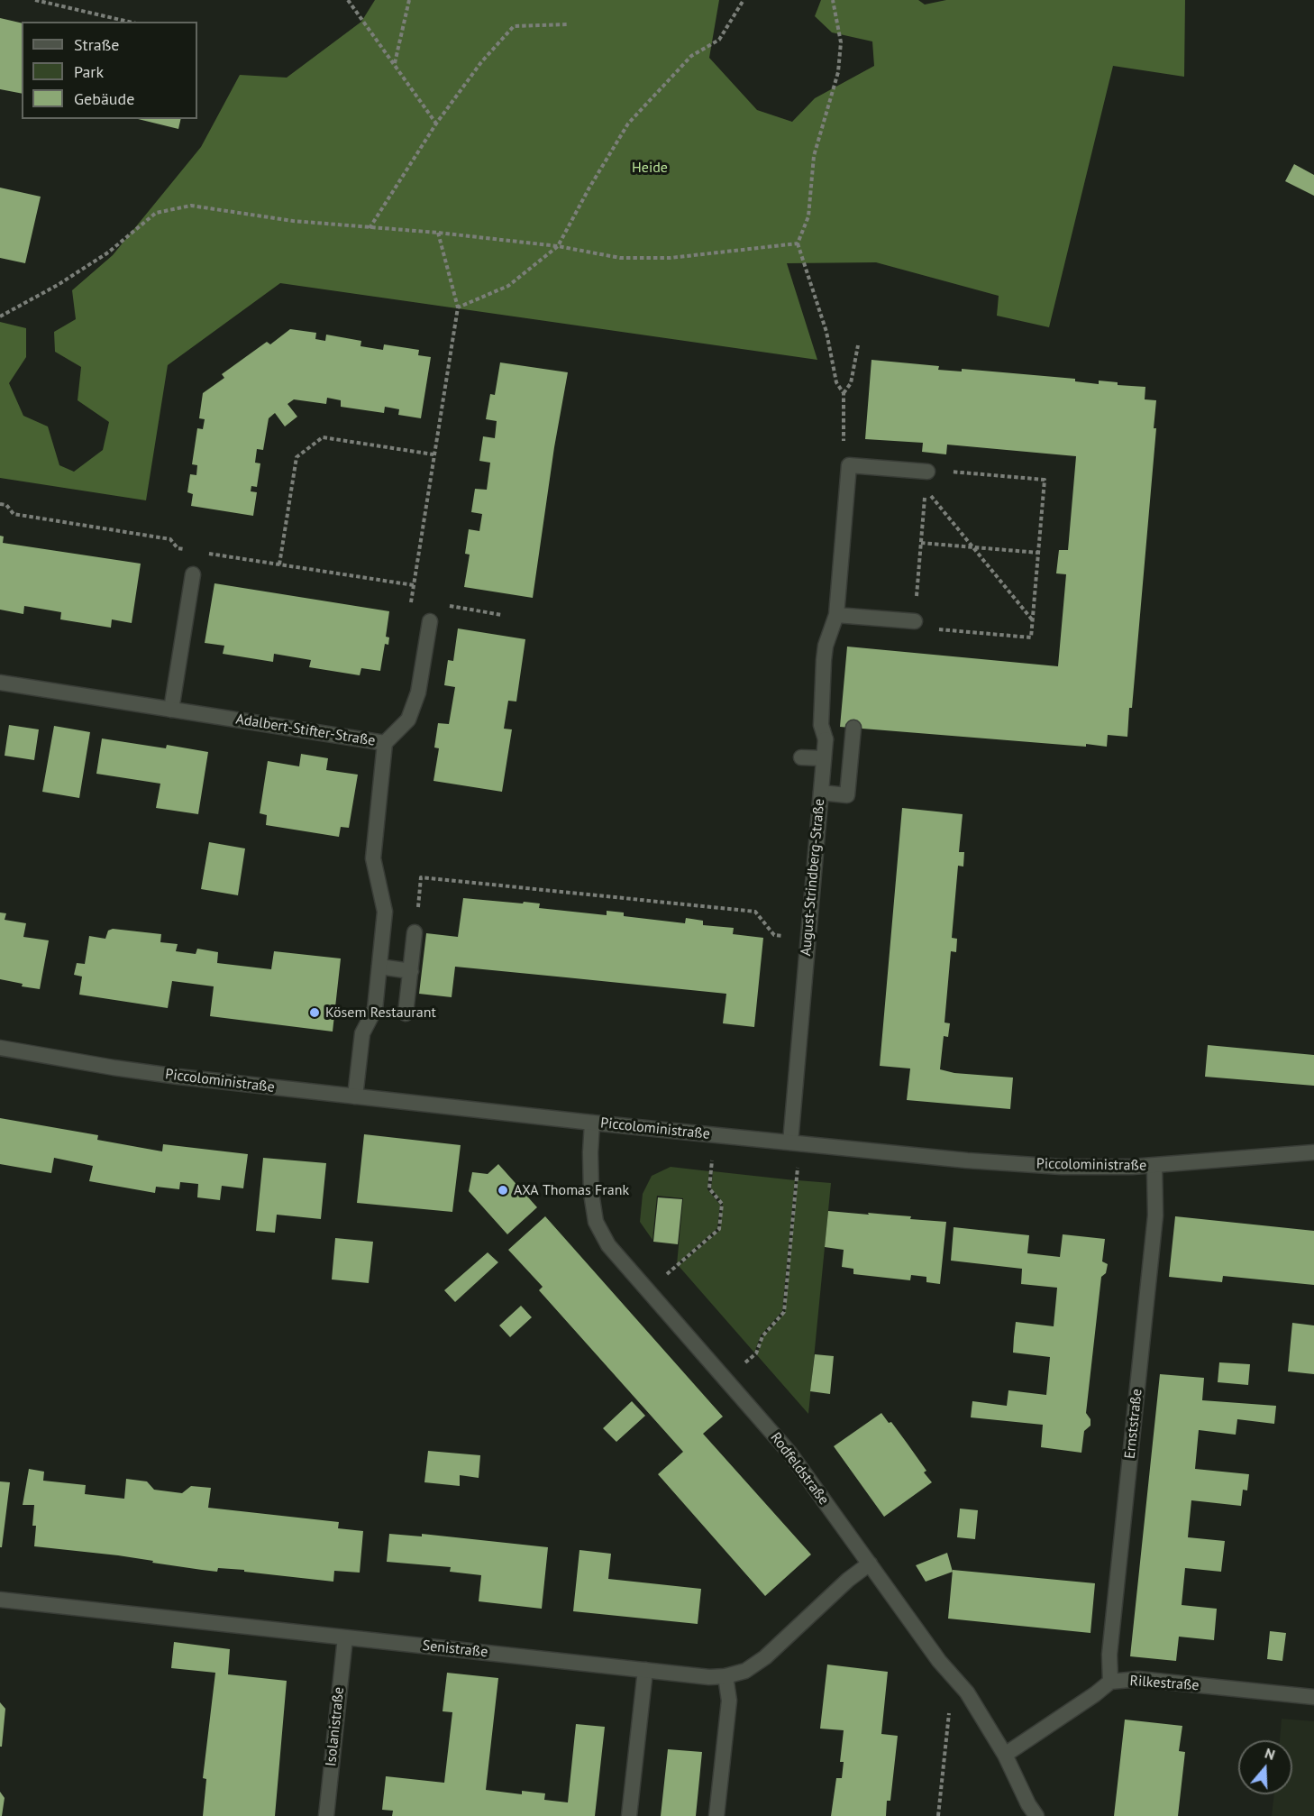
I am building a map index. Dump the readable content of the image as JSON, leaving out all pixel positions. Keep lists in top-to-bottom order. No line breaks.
{"streets":{"street":["Adalbert-Stifter-Straße","August-Strindberg-Straße","Piccoloministraße","Ernststraße","Rodfeldstraße","Senistraße","Rilkestraße","Isolanistraße"]},"crossings":[["Adalbert-Stifter-Straße","Piccoloministraße"],["August-Strindberg-Straße","Piccoloministraße"],["Piccoloministraße","Ernststraße"],["Piccoloministraße","Rodfeldstraße"],["Ernststraße","Rilkestraße"],["Rodfeldstraße","Senistraße"],["Rodfeldstraße","Rilkestraße"],["Senistraße","Isolanistraße"]],"parks":["Heide"],"places":["Kösem Restaurant","AXA Thomas Frank"],"legend":["Straße","Park","Gebäude"],"north":"top"}
